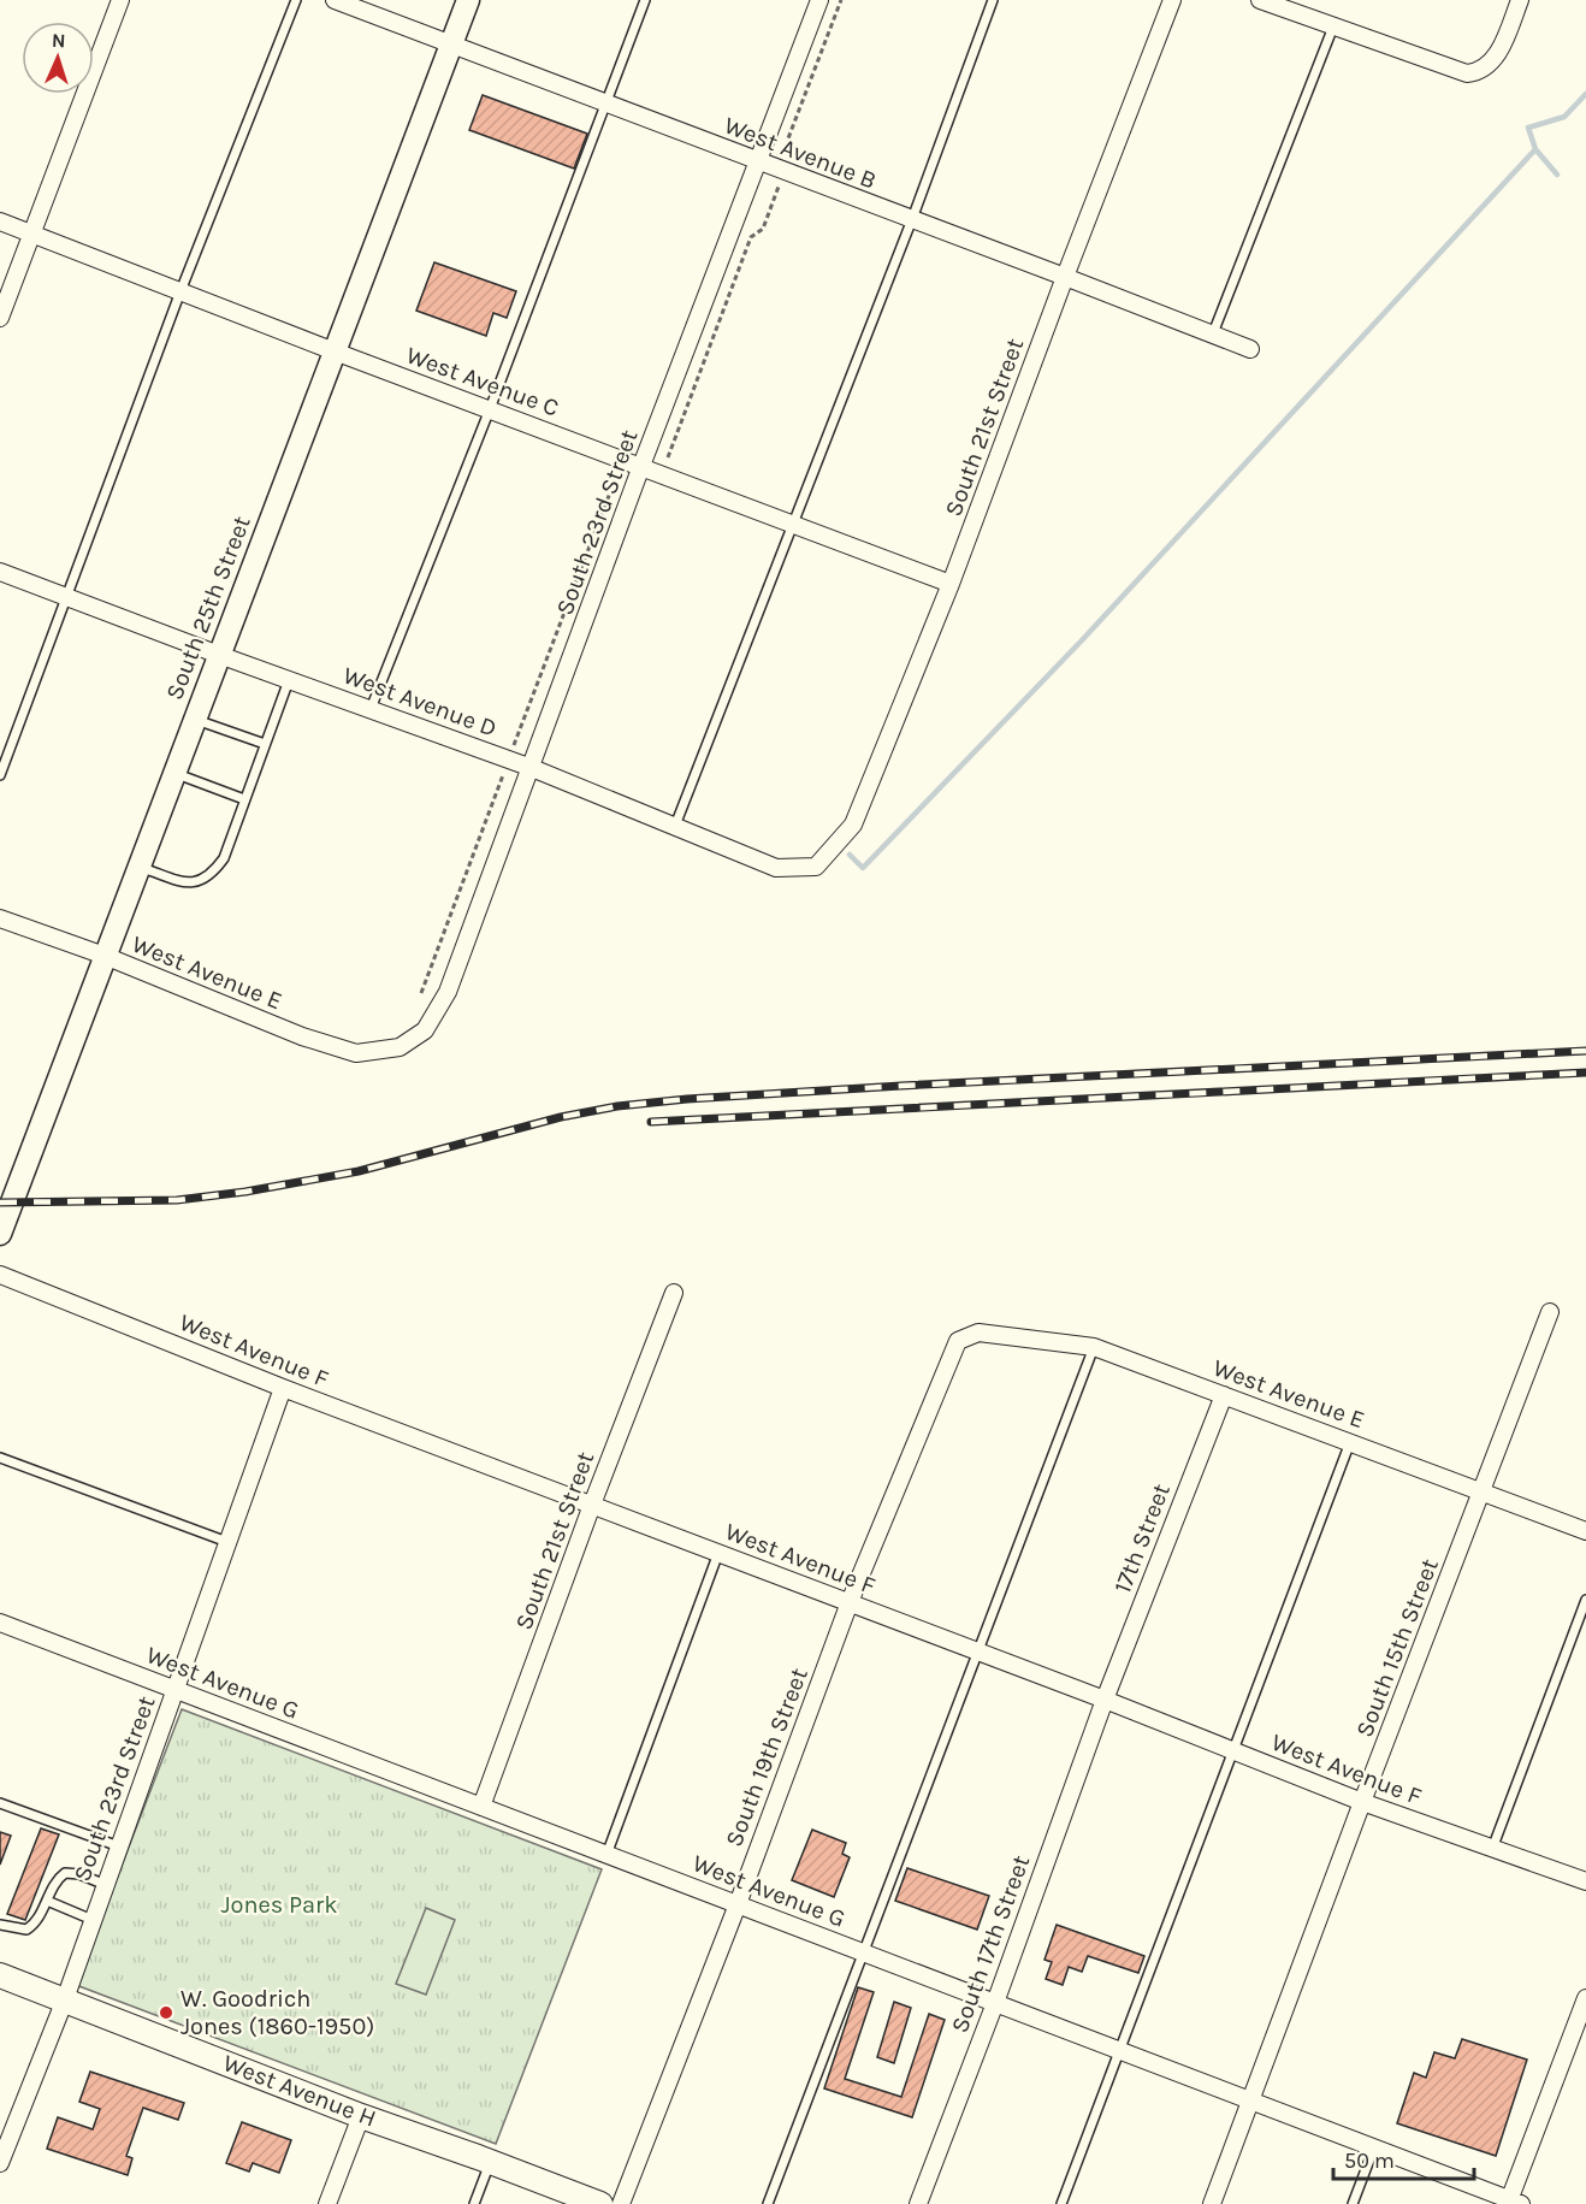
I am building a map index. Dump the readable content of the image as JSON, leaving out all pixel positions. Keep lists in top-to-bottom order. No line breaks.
{"streets":{"main road":["West Avenue H"],"street":["West Avenue B","West Avenue C","South 21st Street","South 23rd Street","South 25th Street","West Avenue D","West Avenue E","West Avenue F","17th Street","South 15th Street","West Avenue G","South 19th Street","South 17th Street"]},"crossings":[["West Avenue B","South 21st Street"],["West Avenue B","South 23rd Street"],["West Avenue B","South 25th Street"],["West Avenue C","South 21st Street"],["West Avenue C","South 23rd Street"],["West Avenue C","South 25th Street"],["South 21st Street","West Avenue D"],["South 21st Street","West Avenue F"],["South 21st Street","West Avenue G"],["South 23rd Street","West Avenue D"],["South 23rd Street","West Avenue E"],["South 23rd Street","West Avenue F"],["South 23rd Street","West Avenue G"],["South 23rd Street","West Avenue H"],["South 25th Street","West Avenue D"],["South 25th Street","West Avenue E"],["West Avenue E","17th Street"],["West Avenue E","South 15th Street"],["West Avenue E","South 19th Street"],["West Avenue F","17th Street"],["West Avenue F","South 15th Street"],["West Avenue F","South 19th Street"],["West Avenue F","South 17th Street"],["17th Street","South 17th Street"],["South 15th Street","West Avenue G"],["West Avenue G","South 19th Street"],["West Avenue G","South 17th Street"]],"parks":["Jones Park"],"places":["W. Goodrich Jones (1860-1950)"],"scale_bar":"50 m","north":"top"}
